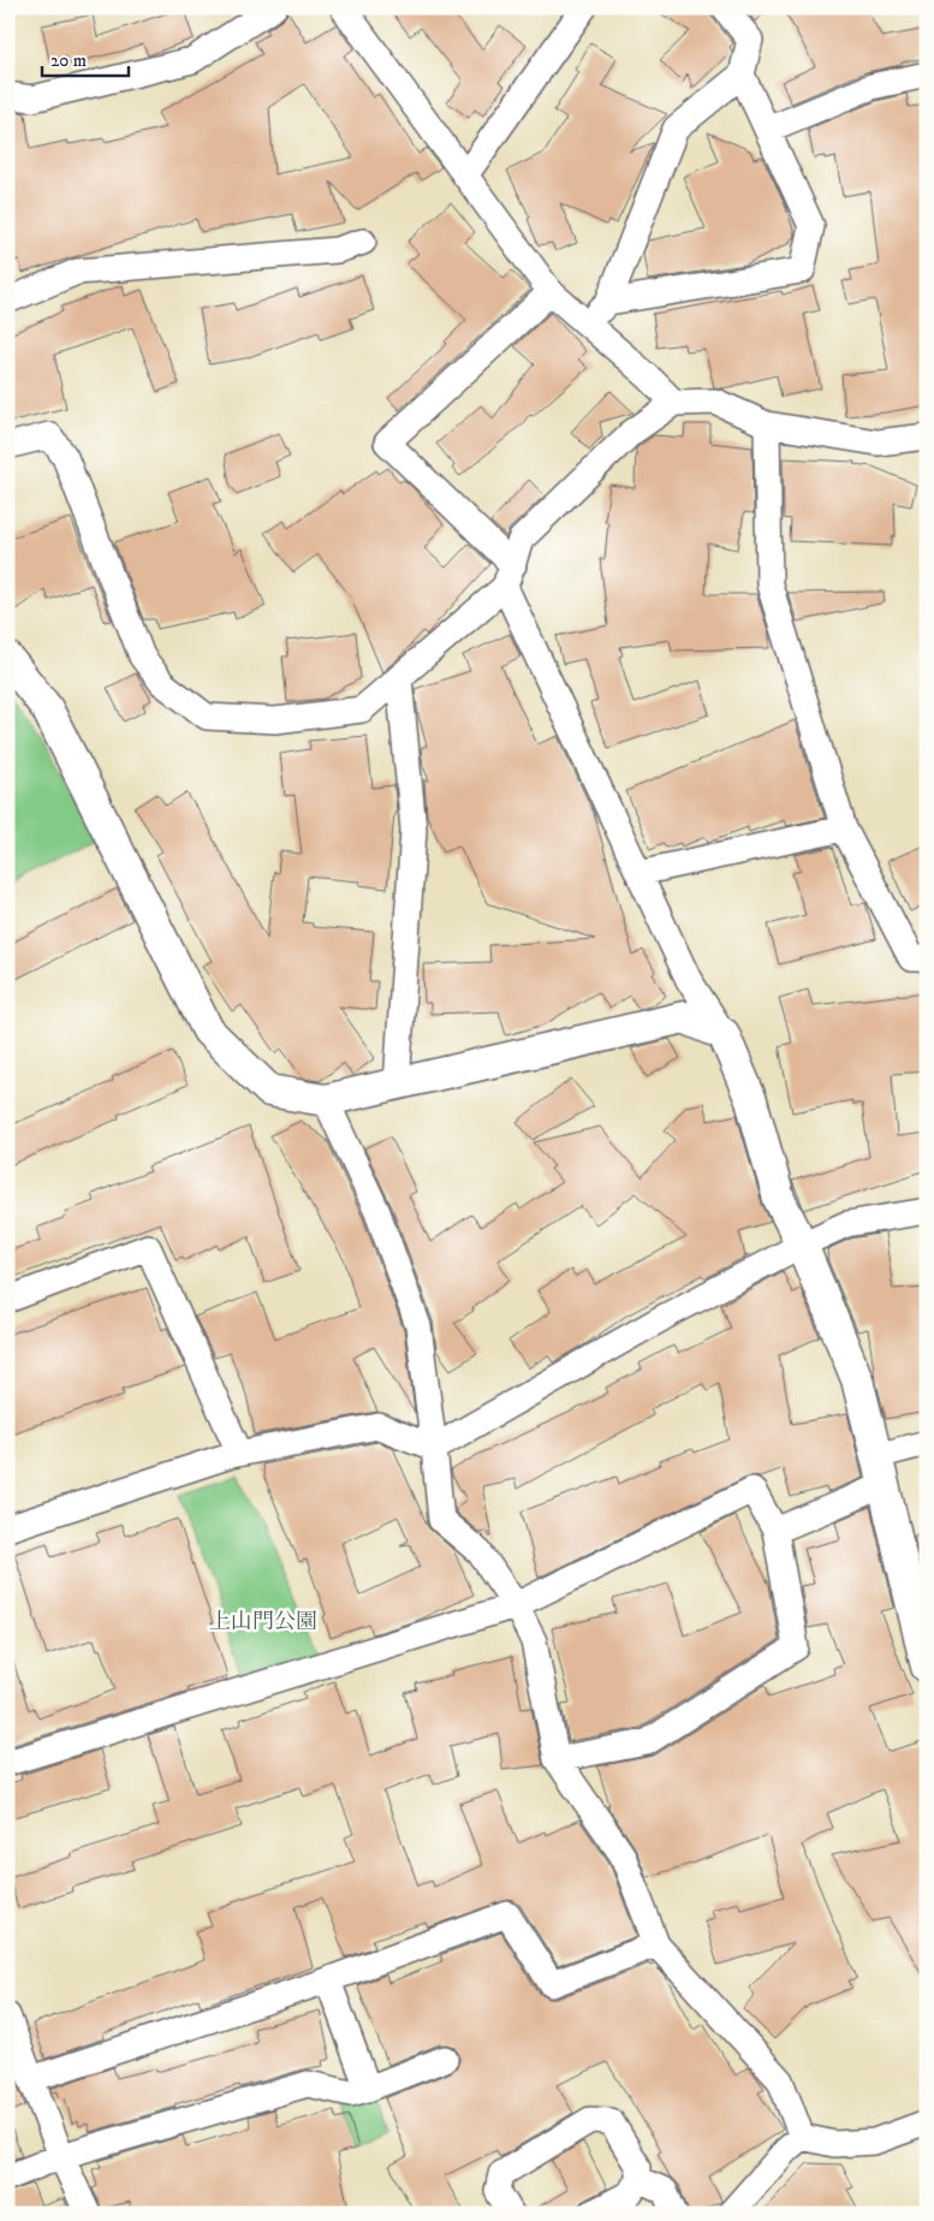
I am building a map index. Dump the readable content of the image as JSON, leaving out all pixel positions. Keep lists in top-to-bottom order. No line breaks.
{"parks":["上山門公園"],"scale_bar":"20 m"}
